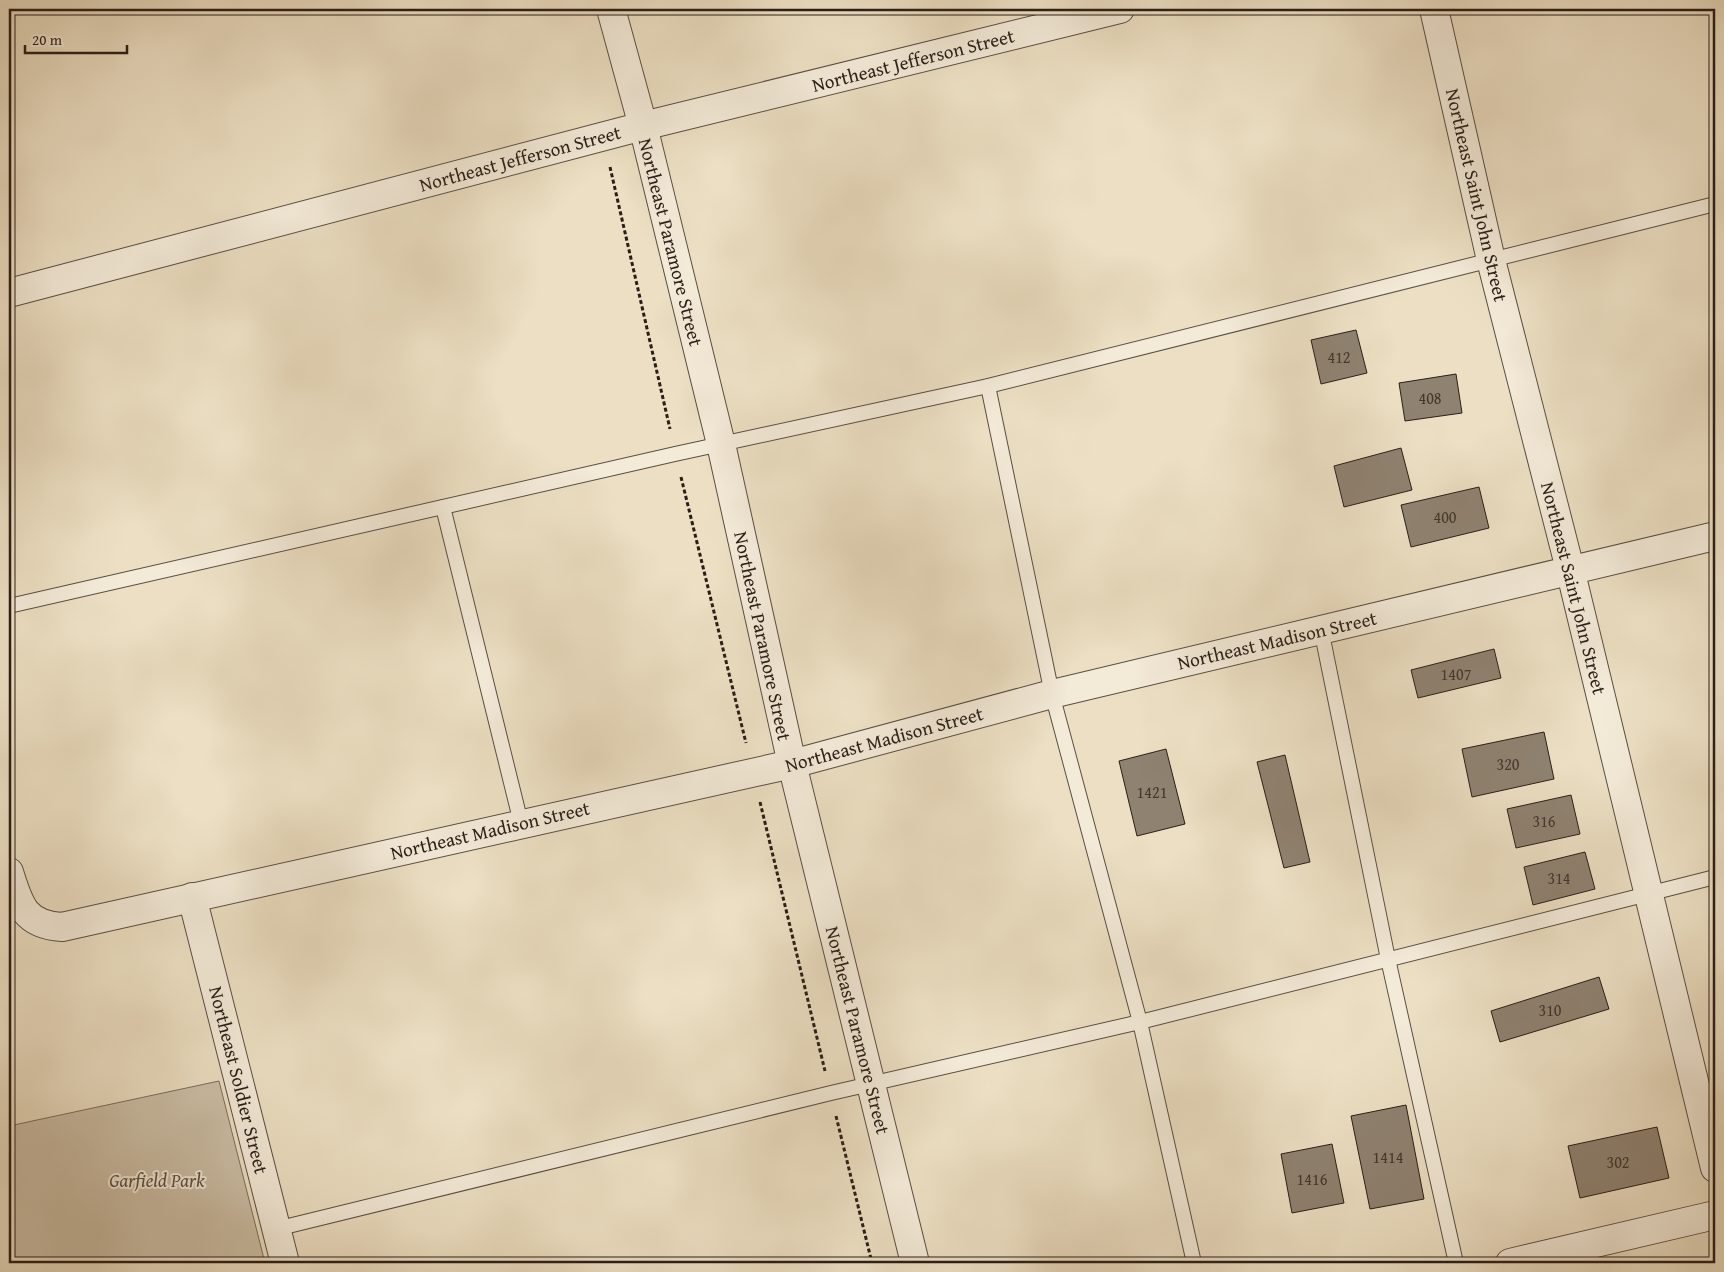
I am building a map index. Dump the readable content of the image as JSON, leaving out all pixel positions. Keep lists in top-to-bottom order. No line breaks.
{"streets":{"street":["Northeast Jefferson Street","Northeast Saint John Street","Northeast Paramore Street","Northeast Madison Street","Northeast Soldier Street"]},"crossings":[["Northeast Jefferson Street","Northeast Paramore Street"],["Northeast Saint John Street","Northeast Madison Street"],["Northeast Paramore Street","Northeast Madison Street"],["Northeast Madison Street","Northeast Soldier Street"]],"parks":["Garfield Park"],"house_numbers":["412","408","400","1407","320","1421","316","314","310","1414","302","1416"],"scale_bar":"20 m"}
